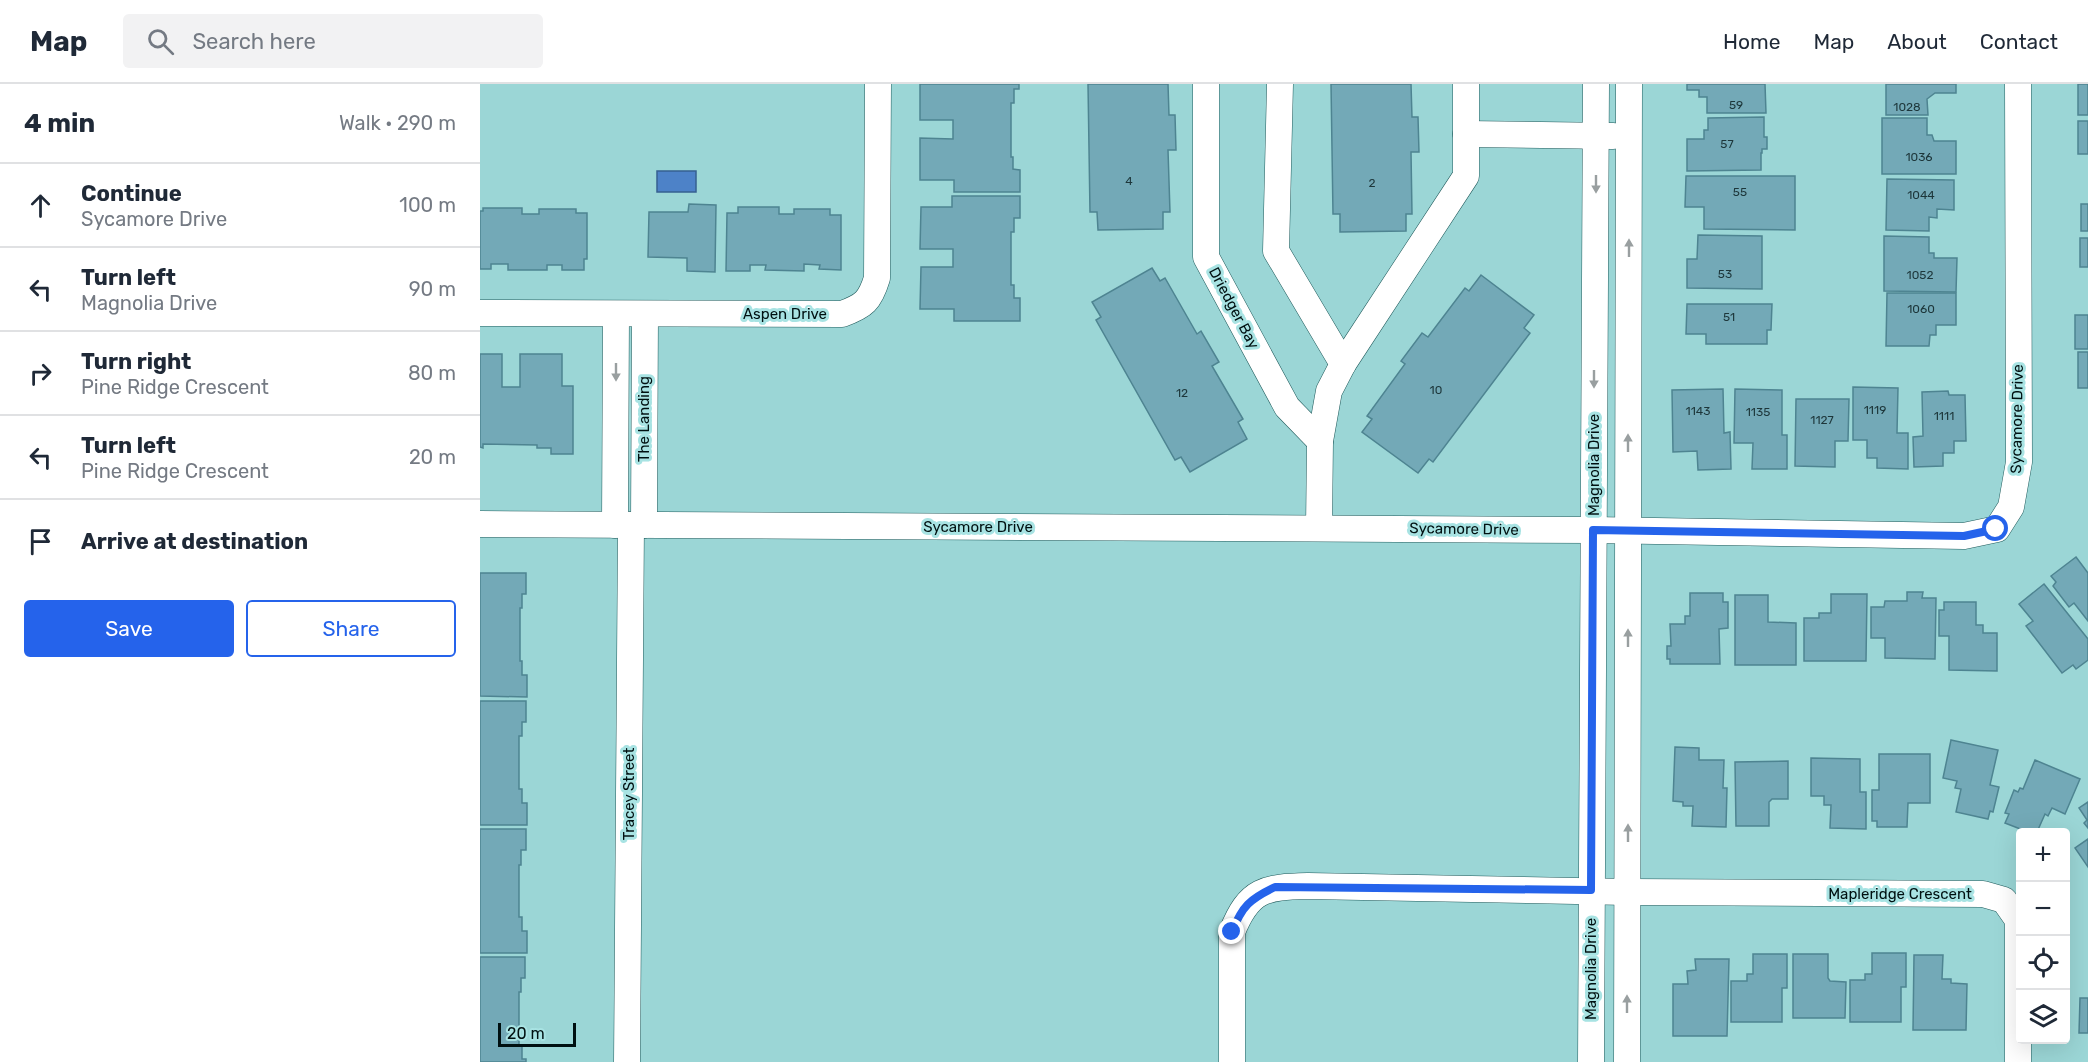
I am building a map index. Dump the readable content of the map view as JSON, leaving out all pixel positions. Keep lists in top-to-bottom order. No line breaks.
{"streets":{"street":["Driedger Bay","Aspen Drive","The Landing","Sycamore Drive","Magnolia Drive","Tracey Street","Mapleridge Crescent"]},"crossings":[["Aspen Drive","The Landing"],["The Landing","Sycamore Drive"],["The Landing","Tracey Street"],["Sycamore Drive","Magnolia Drive"],["Sycamore Drive","Tracey Street"],["Magnolia Drive","Mapleridge Crescent"]],"house_numbers":["59","1028","57","1036","4","2","55","1044","53","1052","1060","51","10","12","1119","1143","1135","1111","1127"],"scale_bar":"20 m","page":{"header":"Map","search":"Search here","nav":["Home","Map","About","Contact"],"heading":["4 min","Walk · 290 m"],"list":[["Continue","Sycamore Drive","100 m"],["Turn left","Magnolia Drive","90 m"],["Turn right","Pine Ridge Crescent","80 m"],["Turn left","Pine Ridge Crescent","20 m"],"Arrive at destination"],"buttons":["Save","Share"],"map_buttons":["+","−"],"scale":"20 m"}}
